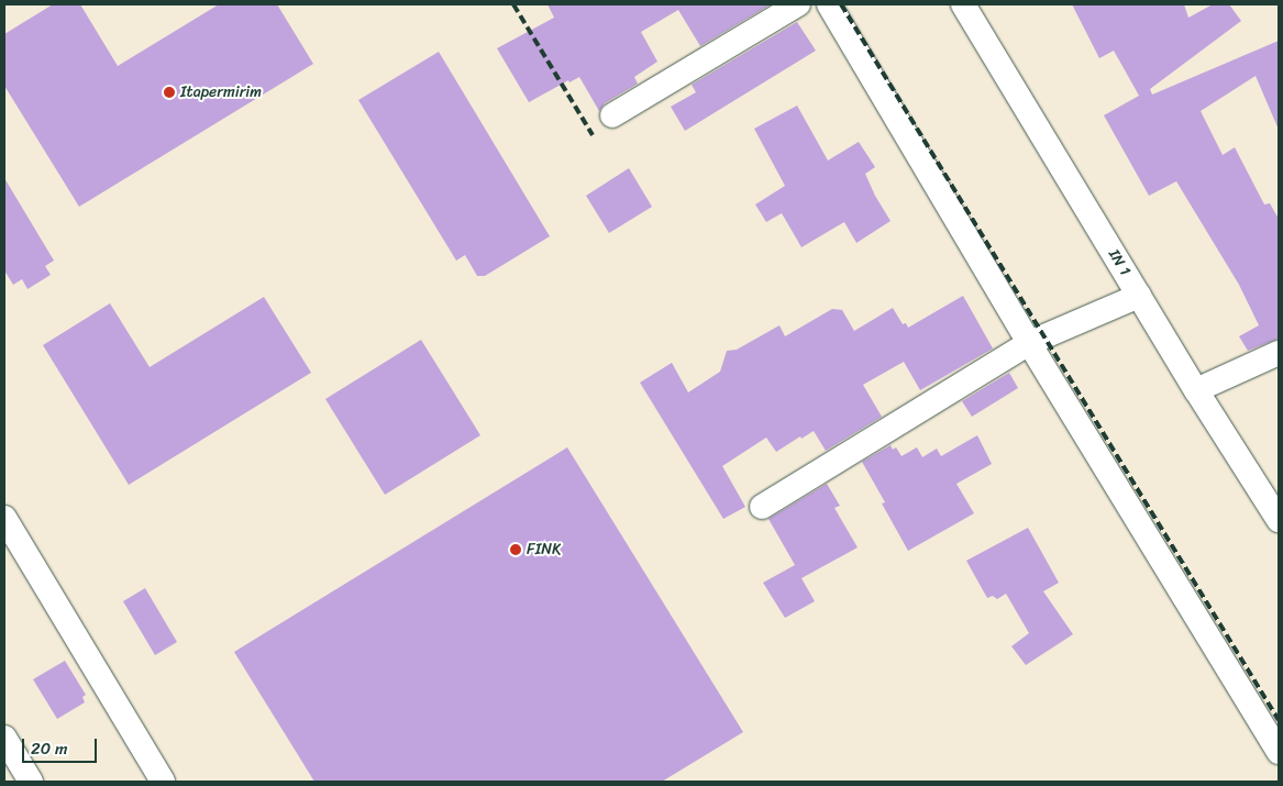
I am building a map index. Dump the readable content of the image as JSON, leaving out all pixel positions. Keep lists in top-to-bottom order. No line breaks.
{"streets":{"street":["IN 1"]},"places":["Itapermirim","FINK"],"scale_bar":"20 m"}
